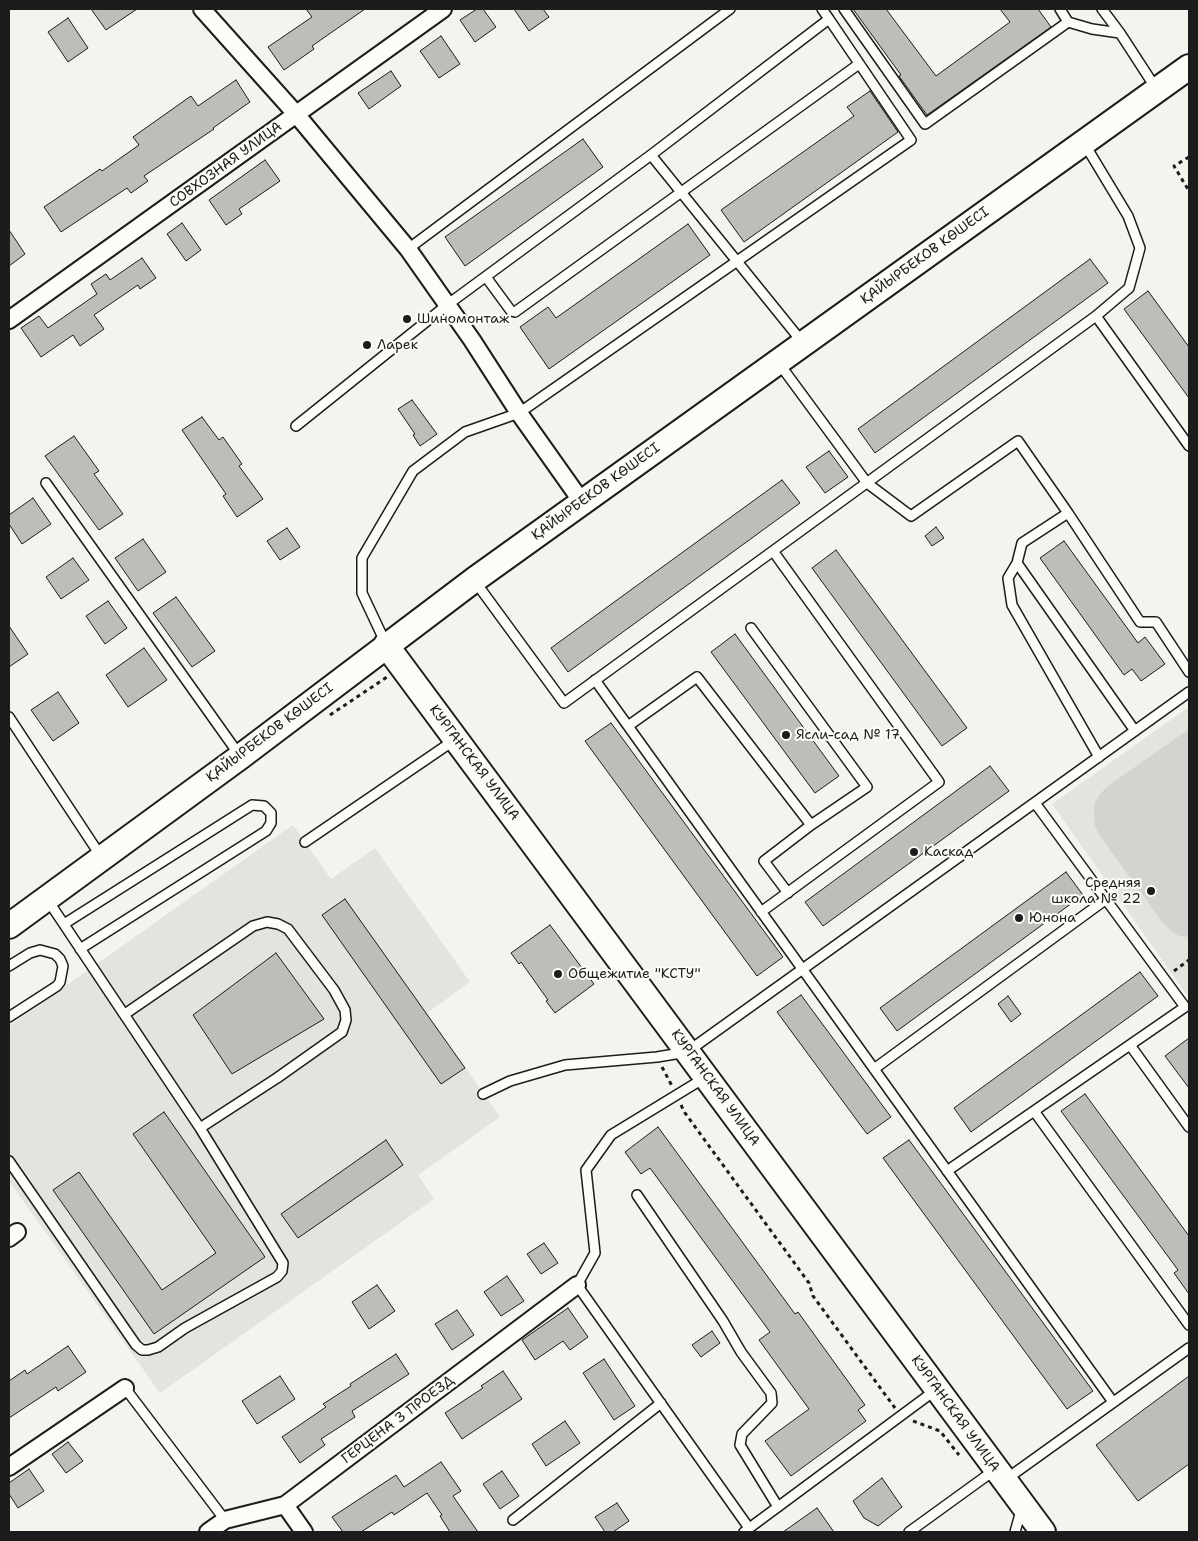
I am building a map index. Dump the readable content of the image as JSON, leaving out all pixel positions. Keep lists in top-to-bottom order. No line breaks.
{"streets":{"main road":["ҚАЙЫРБЕКОВ КӨШЕСІ","КУРГАНСКАЯ УЛИЦА"],"street":["СОВХОЗНАЯ УЛИЦА","ГЕРЦЕНА 3 ПРОЕЗД"]},"crossings":[["ҚАЙЫРБЕКОВ КӨШЕСІ","КУРГАНСКАЯ УЛИЦА"]],"places":["Шиномонтаж","Ларек","Ясли-сад № 17","Каскад","Средняя школа № 22","Юнона","Общежитие \"КСТУ\""]}
